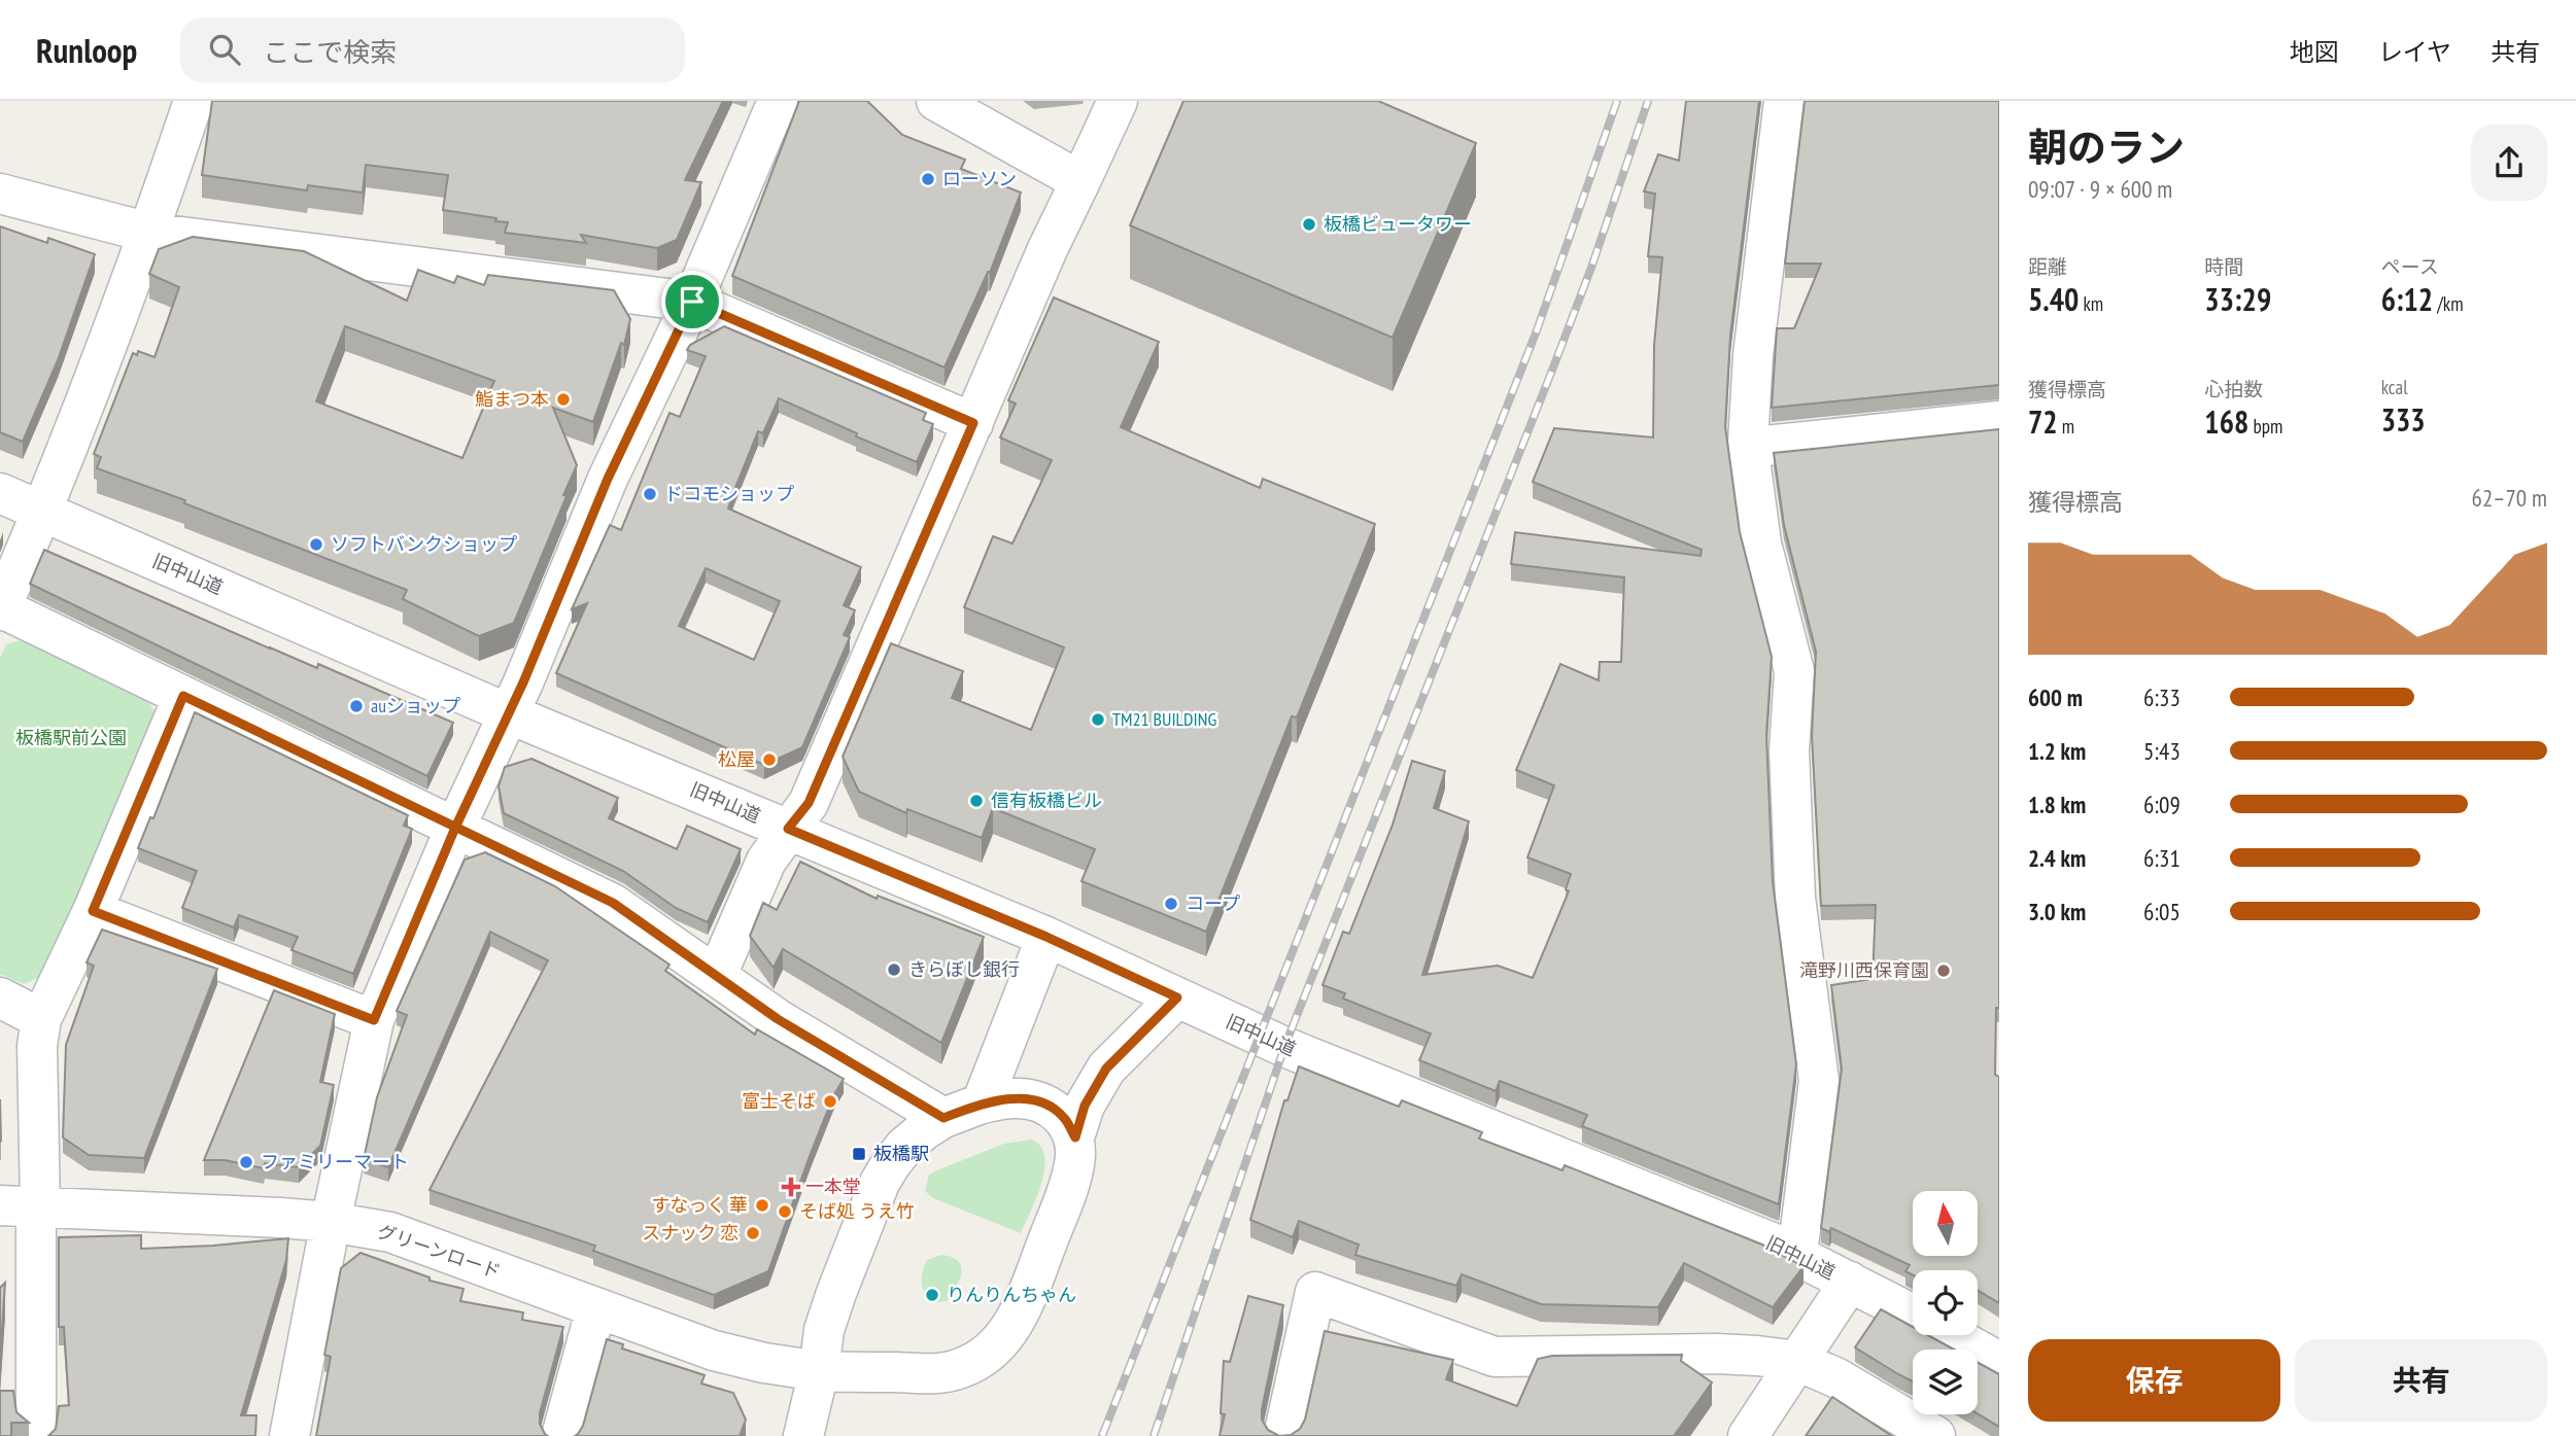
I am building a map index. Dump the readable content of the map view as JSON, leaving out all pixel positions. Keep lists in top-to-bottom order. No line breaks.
{"streets":{"street":["旧中山道","グリーンロード"]},"crossings":[["旧中山道","グリーンロード"]],"parks":["板橋駅前公園"],"places":{"other":["ローソン","板橋ビュータワー","鮨まつ本","ドコモショップ","ソフトバンクショップ","auショップ","TM21 BUILDING","松屋","信有板橋ビル","コープ","きらぼし銀行","滝野川西保育園","富士そば","ファミリーマート","すなっく 華","そば処 うえ竹","スナック 恋","りんりんちゃん"],"transit":["板橋駅"],"health":["一本堂"]},"north":"top","page":{"header":"Runloop","search":"ここで検索","nav":["地図","レイヤ","共有"],"heading":["朝のラン","09:07 · 9 × 600 m"],"stats":[["距離","5.40 km"],["時間","33:29"],["ペース","6:12 /km"],["獲得標高","72 m"],["心拍数","168 bpm"],["kcal","333"]],"chart":["獲得標高","62–70 m"],"list":[{"name":"600 m","note":"6:33"},{"name":"1.2 km","note":"5:43"},{"name":"1.8 km","note":"6:09"},{"name":"2.4 km","note":"6:31"},{"name":"3.0 km","note":"6:05"}],"buttons":["保存","共有"]}}
